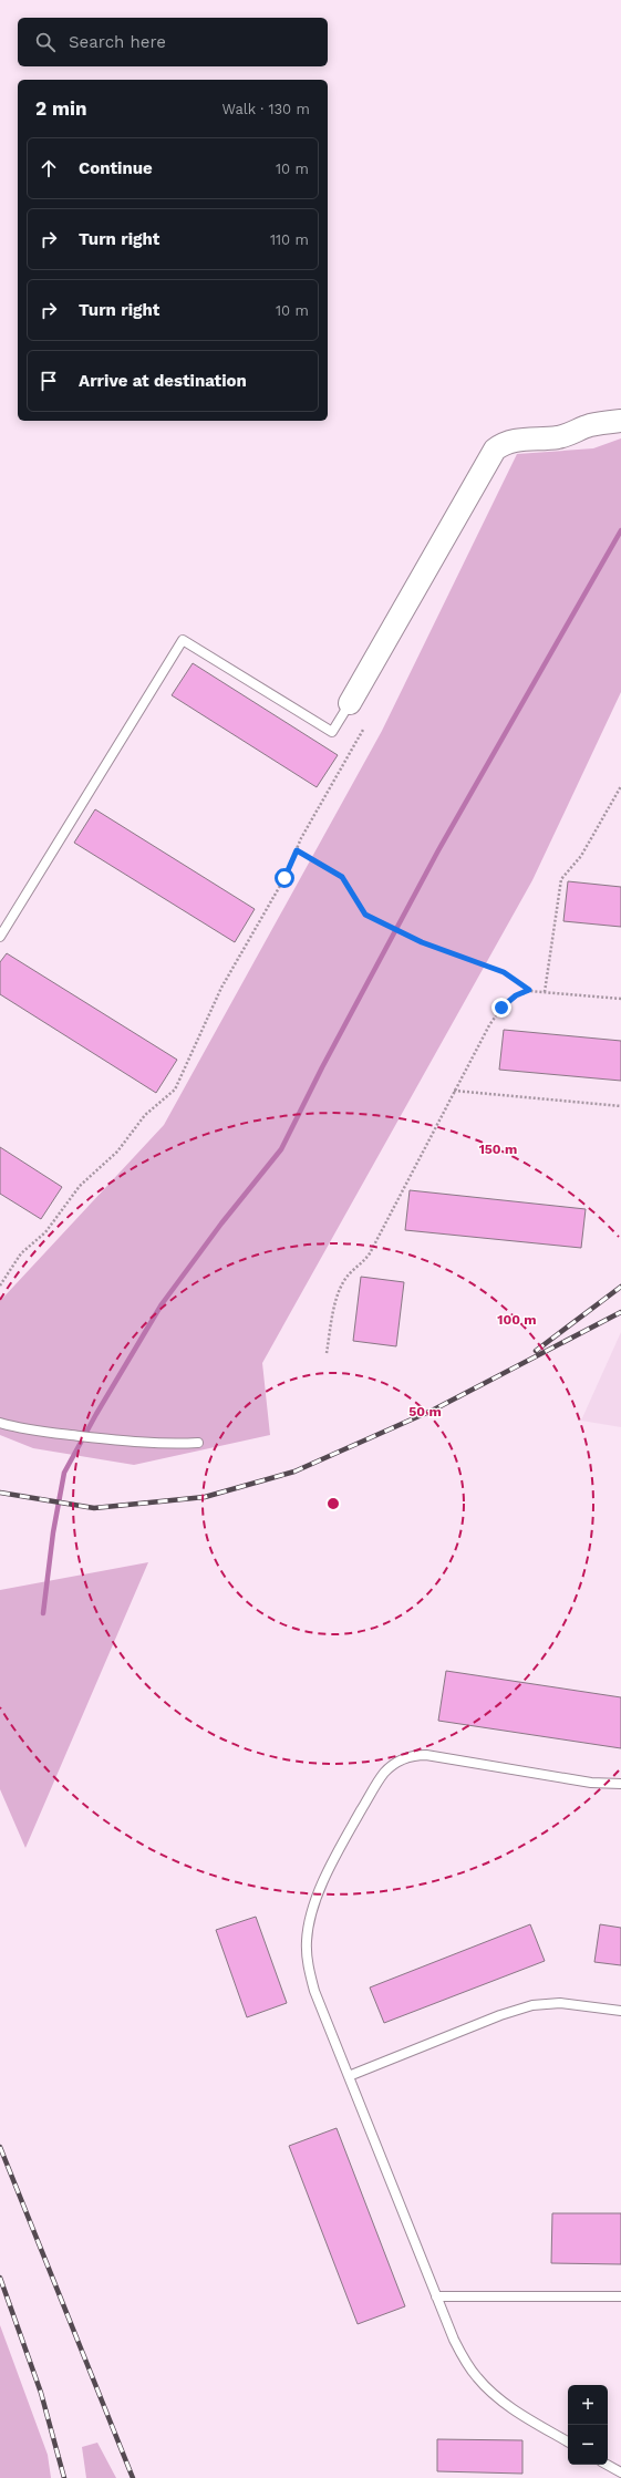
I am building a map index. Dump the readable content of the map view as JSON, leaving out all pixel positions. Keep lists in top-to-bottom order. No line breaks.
{"page":{"search":"Search here","heading":["2 min","Walk · 130 m"],"list":[["Continue","10 m"],["Turn right","110 m"],["Turn right","10 m"],"Arrive at destination"],"map_buttons":["+","−"]},"rings":["150 m","100 m","50 m"]}
